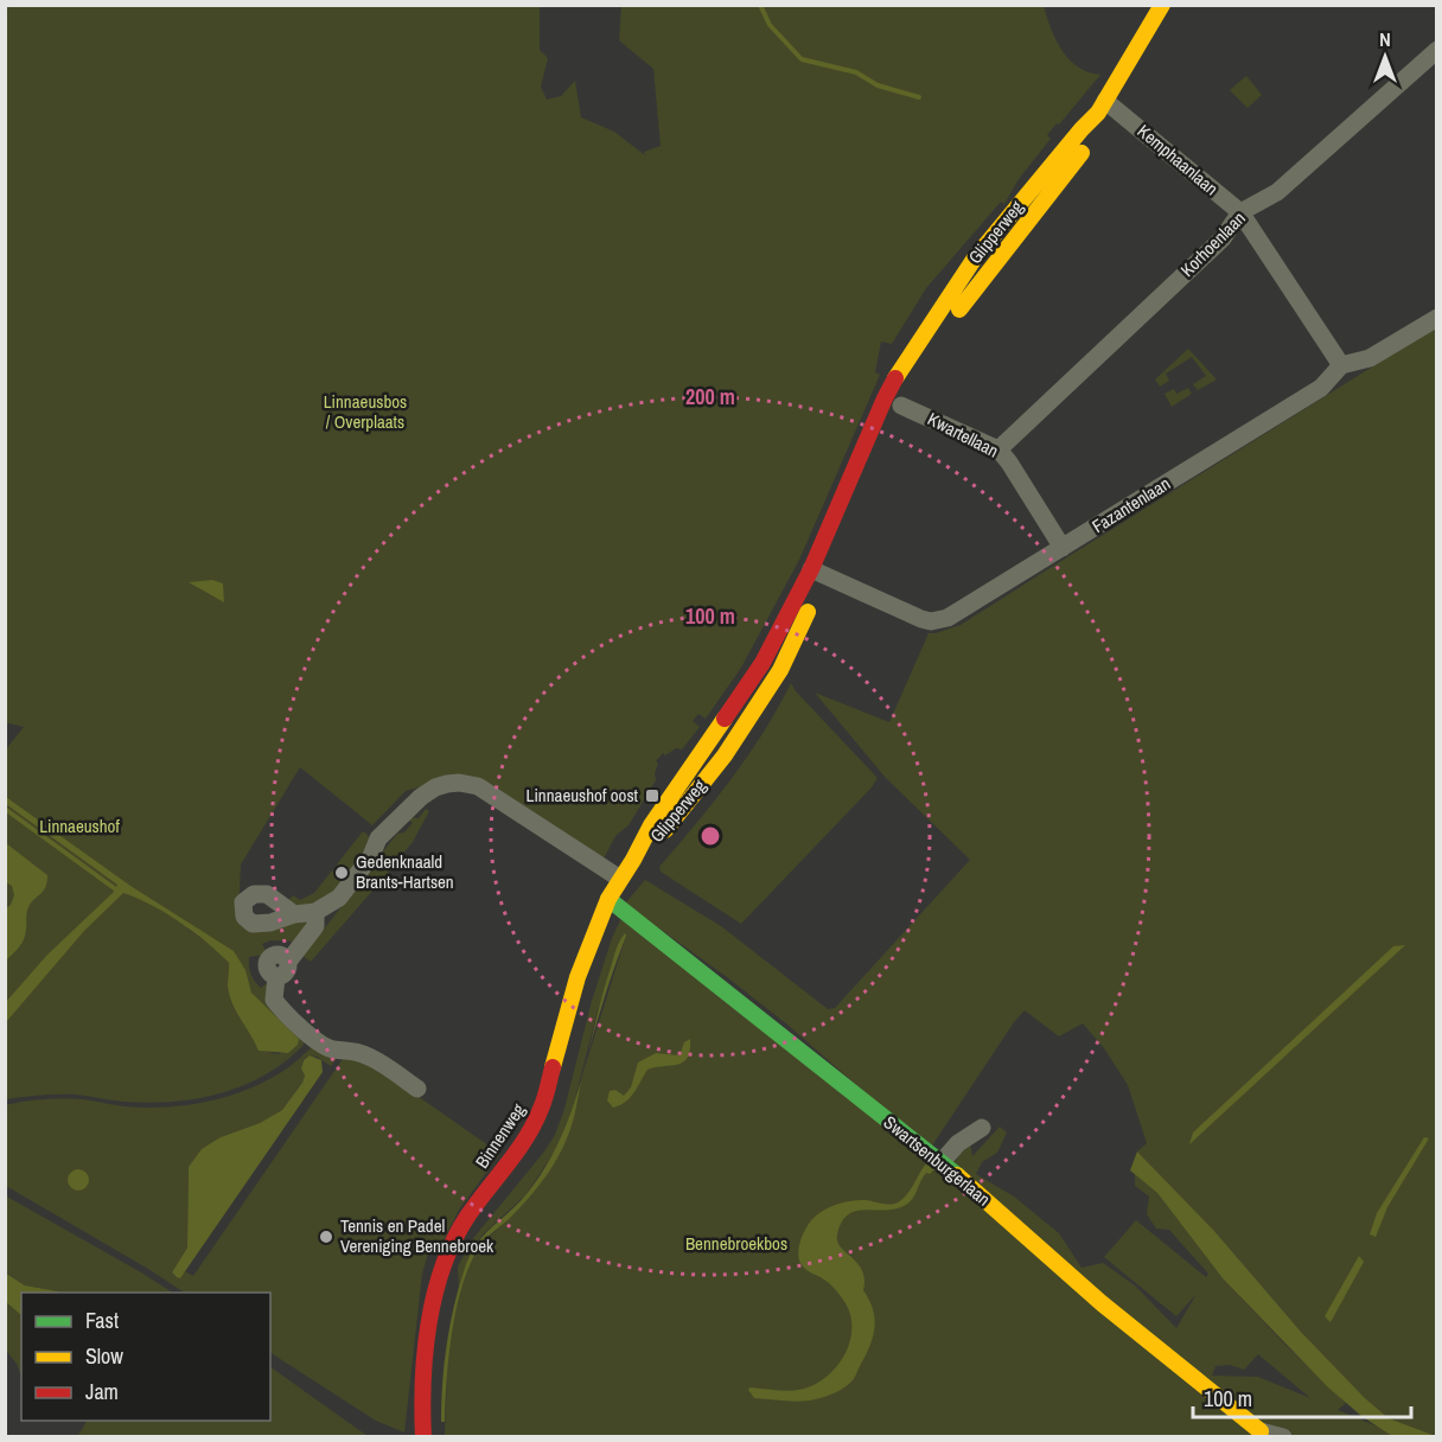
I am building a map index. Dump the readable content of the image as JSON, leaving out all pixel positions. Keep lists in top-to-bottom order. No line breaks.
{"streets":{"street":["Kemphaanlaan","Glipperweg","Korhoenlaan","Kwartellaan","Fazantenlaan","Binnenweg","Swartsenburgerlaan"]},"crossings":[["Kemphaanlaan","Glipperweg"],["Kemphaanlaan","Korhoenlaan"],["Kemphaanlaan","Fazantenlaan"],["Glipperweg","Kwartellaan"],["Glipperweg","Fazantenlaan"],["Glipperweg","Binnenweg"],["Korhoenlaan","Kwartellaan"],["Kwartellaan","Fazantenlaan"],["Binnenweg","Swartsenburgerlaan"]],"parks":["Linnaeusbos / Overplaats","Linnaeushof","Bennebroekbos"],"places":{"transit":["Linnaeushof oost"],"other":["Gedenknaald Brants-Hartsen","Tennis en Padel Vereniging Bennebroek"]},"legend":["Fast","Slow","Jam"],"scale_bar":"100 m","north":"top","rings":["200 m","100 m"]}
